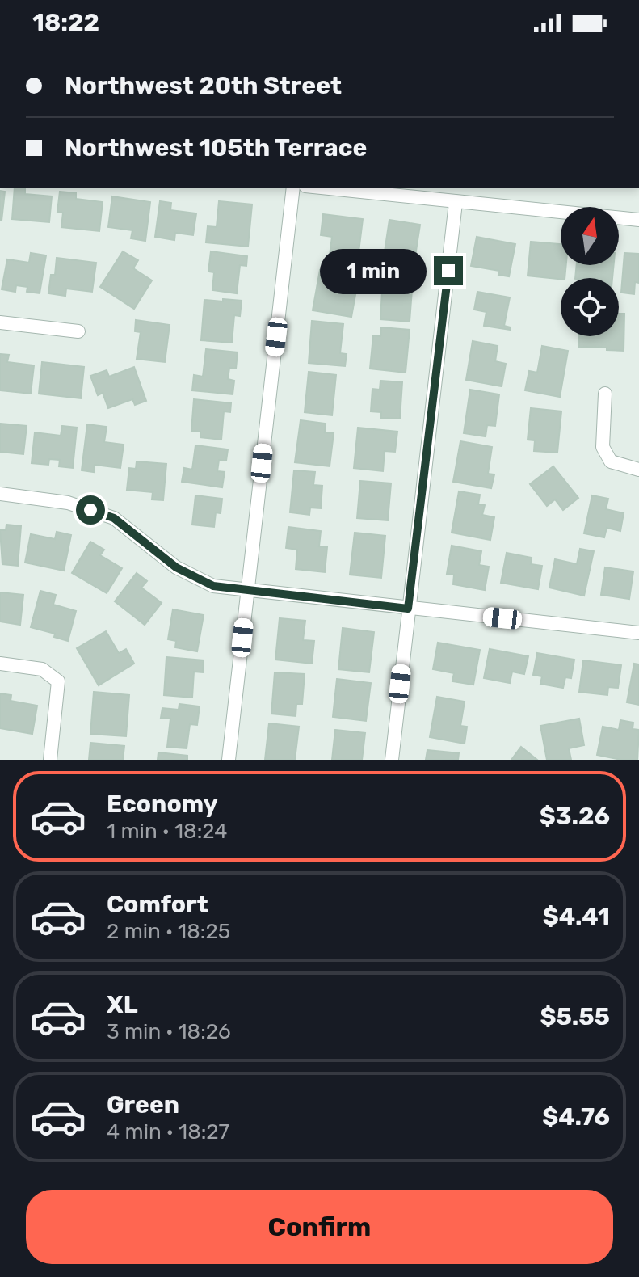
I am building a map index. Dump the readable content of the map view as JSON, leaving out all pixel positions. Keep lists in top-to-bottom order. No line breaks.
{"north":"top","page":{"status":"18:22","banner":["Northwest 20th Street","Northwest 105th Terrace"],"bubble":"1 min","list":[{"name":"Economy","note":"1 min · 18:24","value":"$3.26"},{"name":"Comfort","note":"2 min · 18:25","value":"$4.41"},{"name":"XL","note":"3 min · 18:26","value":"$5.55"},{"name":"Green","note":"4 min · 18:27","value":"$4.76"}],"buttons":"Confirm"}}
